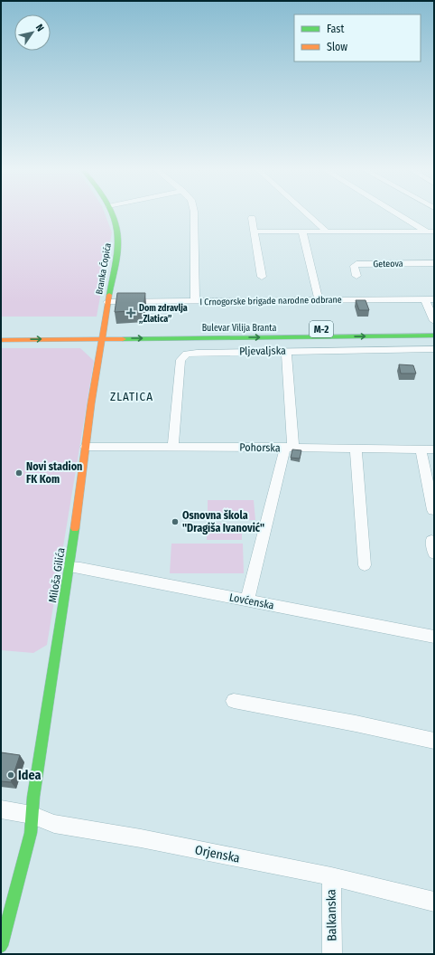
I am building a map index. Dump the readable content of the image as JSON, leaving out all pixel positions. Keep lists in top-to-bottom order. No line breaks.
{"streets":{"street":["Geteova","Branka Ćopića","I Crnogorske brigade narodne odbrane","Bulevar Vilija Branta","M-2","Pljevaljska","Pohorska","Miloša Gilića","Lovćenska","Orjenska","Balkanska"]},"crossings":[["Branka Ćopića","I Crnogorske brigade narodne odbrane"],["Branka Ćopića","Bulevar Vilija Branta"],["Branka Ćopića","Miloša Gilića"],["Bulevar Vilija Branta","Miloša Gilića"],["Pljevaljska","Pohorska"],["Pohorska","Miloša Gilića"],["Miloša Gilića","Lovćenska"],["Miloša Gilića","Orjenska"],["Orjenska","Balkanska"]],"districts":["ZLATICA"],"places":{"health":["Dom zdravlja „Zlatica”"],"other":["Novi stadion FK Kom","Osnovna škola \"Dragiša Ivanović\"","Idea"]},"legend":["Fast","Slow"],"north":"top right"}
